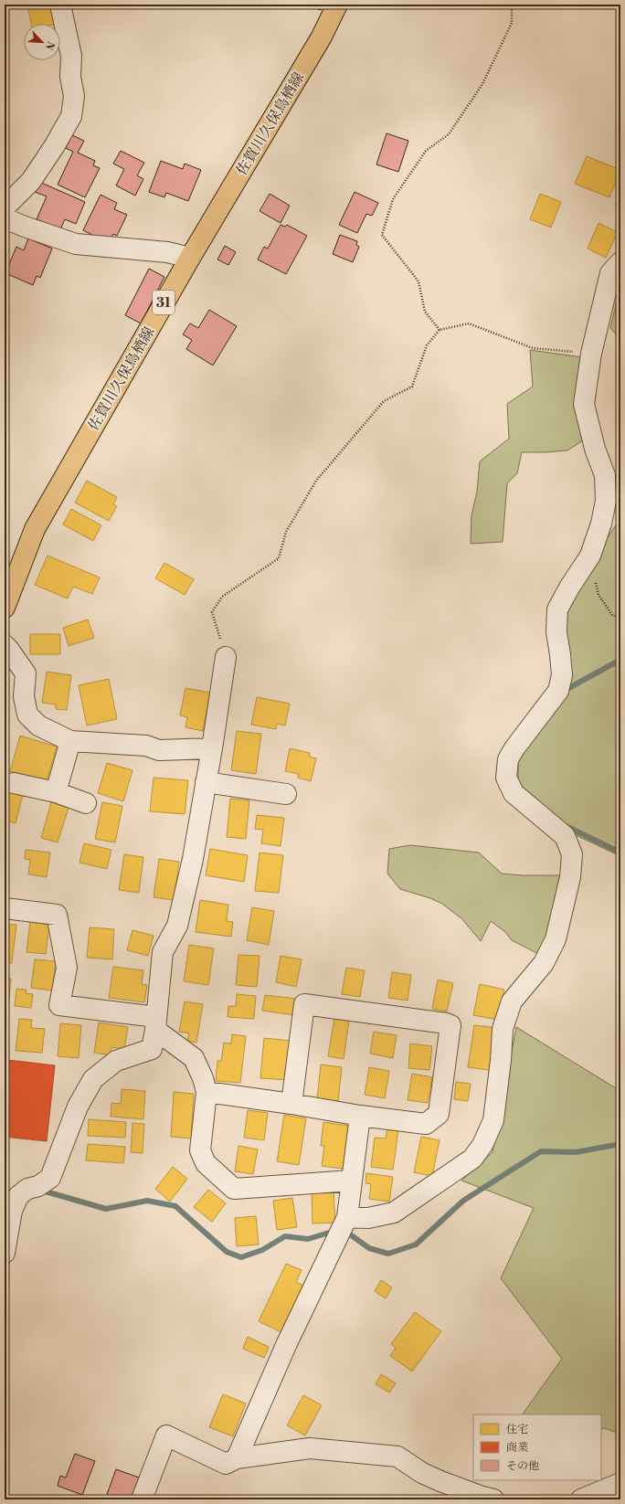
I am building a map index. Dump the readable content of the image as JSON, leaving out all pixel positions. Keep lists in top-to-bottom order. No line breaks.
{"streets":{"main road":["佐賀川久保鳥栖線","31"]},"legend":["住宅","商業","その他"],"north":"bottom right"}
